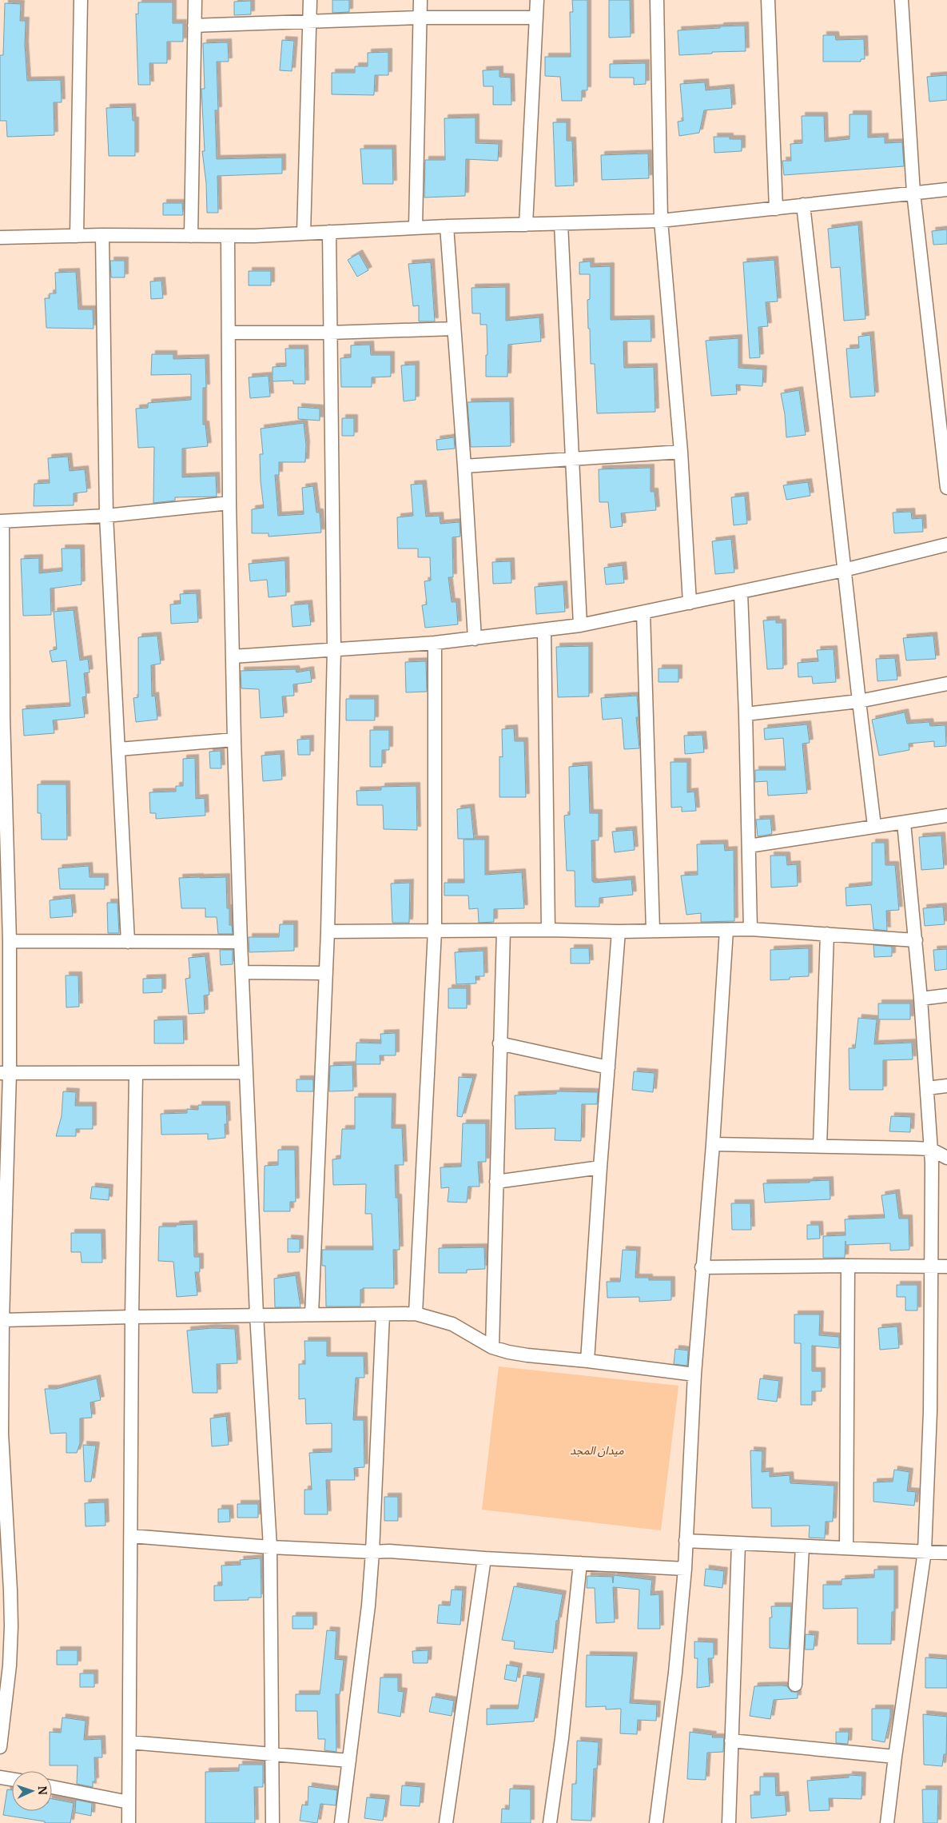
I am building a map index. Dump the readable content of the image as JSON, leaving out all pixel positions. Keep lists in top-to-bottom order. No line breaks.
{"parks":["ميدان المجد"],"north":"right"}
